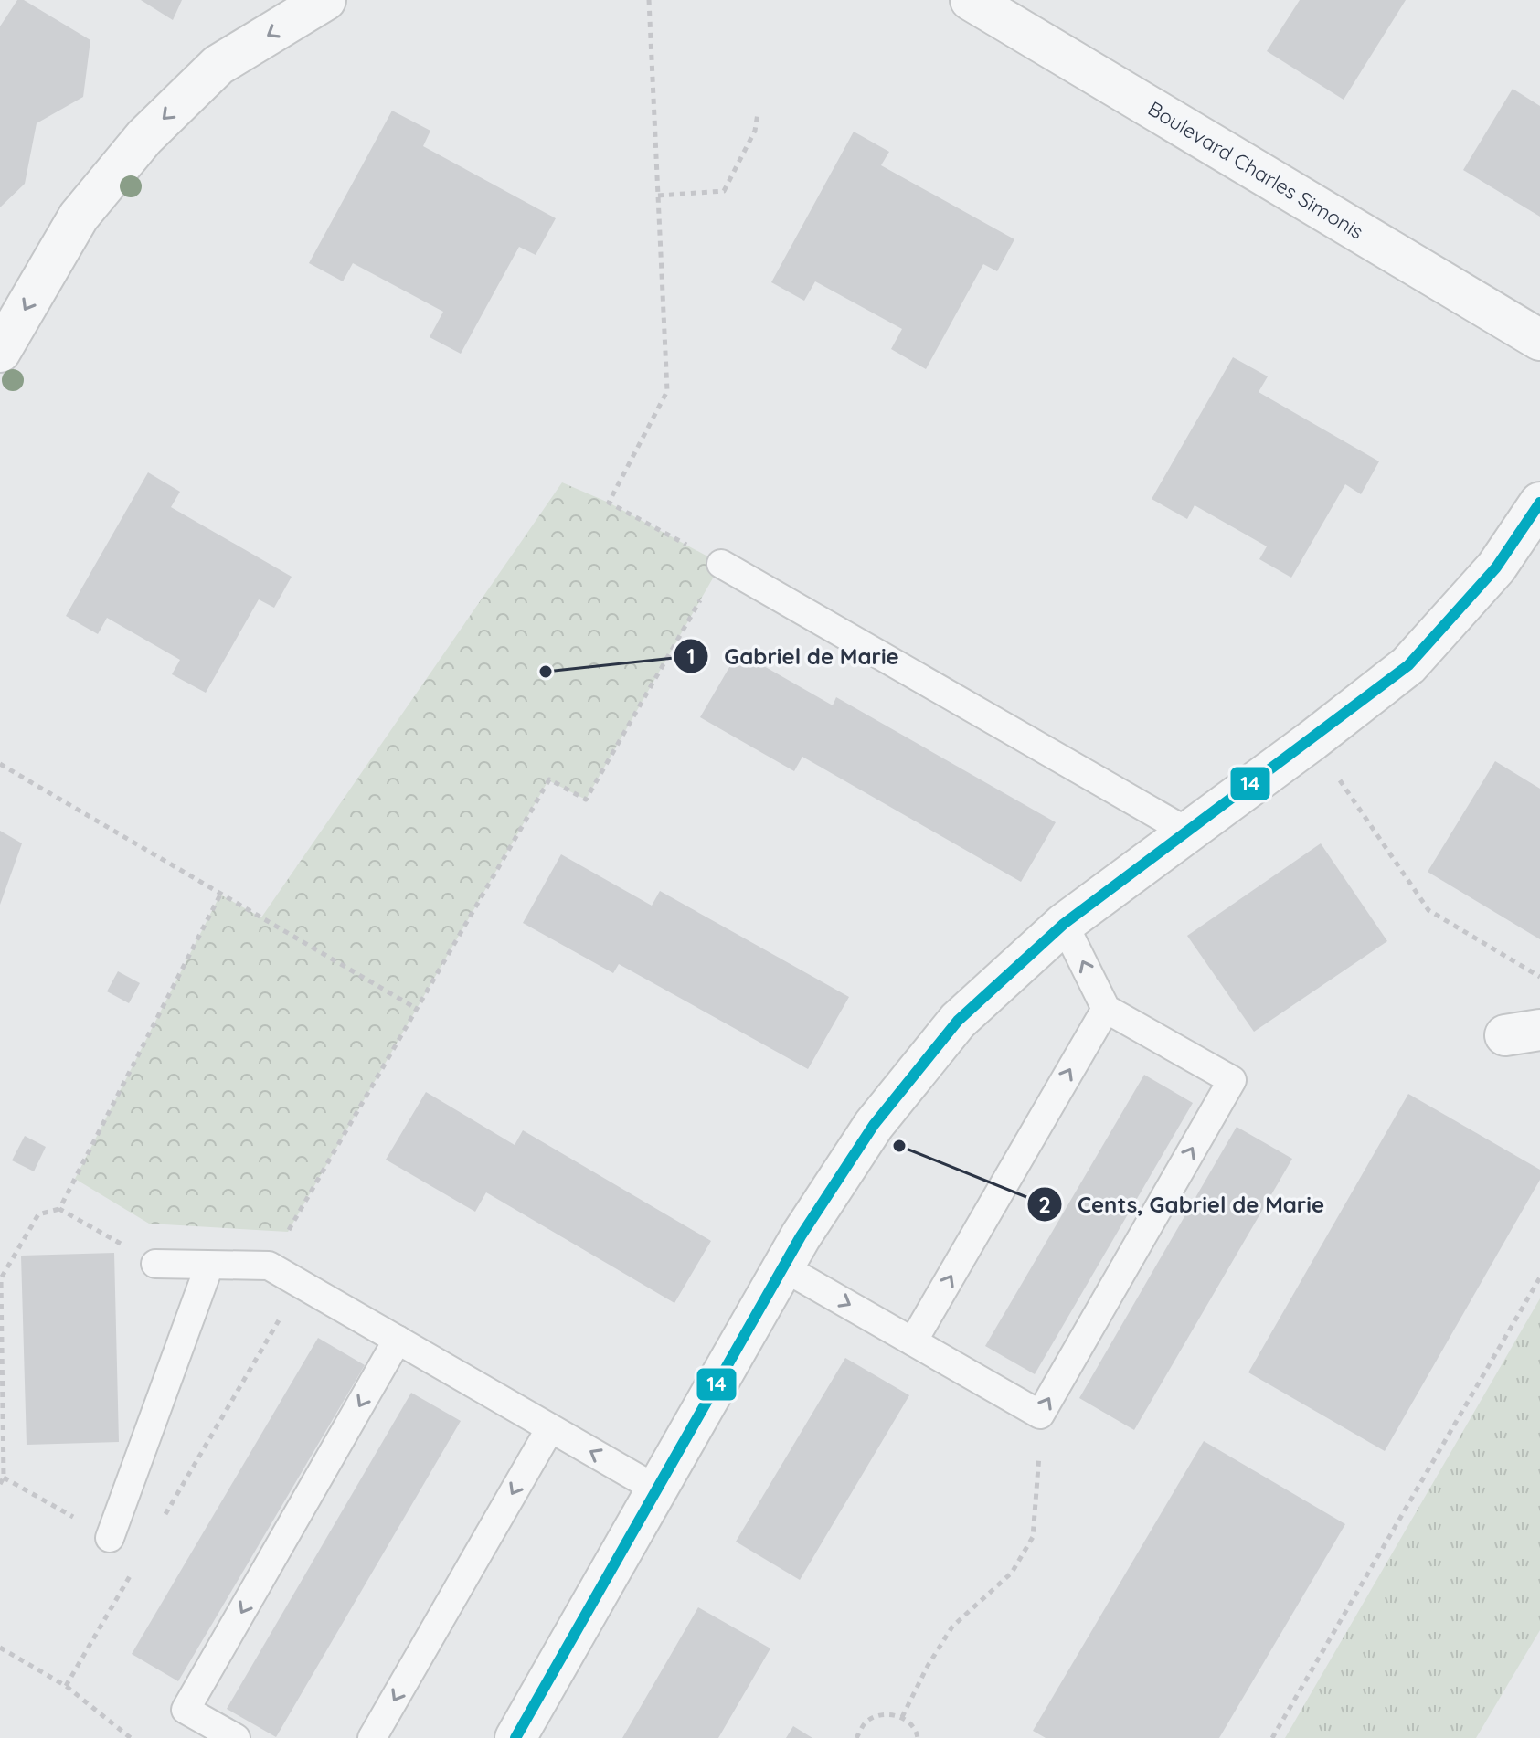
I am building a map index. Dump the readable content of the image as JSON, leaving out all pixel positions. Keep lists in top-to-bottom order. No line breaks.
{"streets":{"street":["Boulevard Charles Simonis"]},"places":["Gabriel de Marie","Cents, Gabriel de Marie"],"lines":["transit line 14"]}
